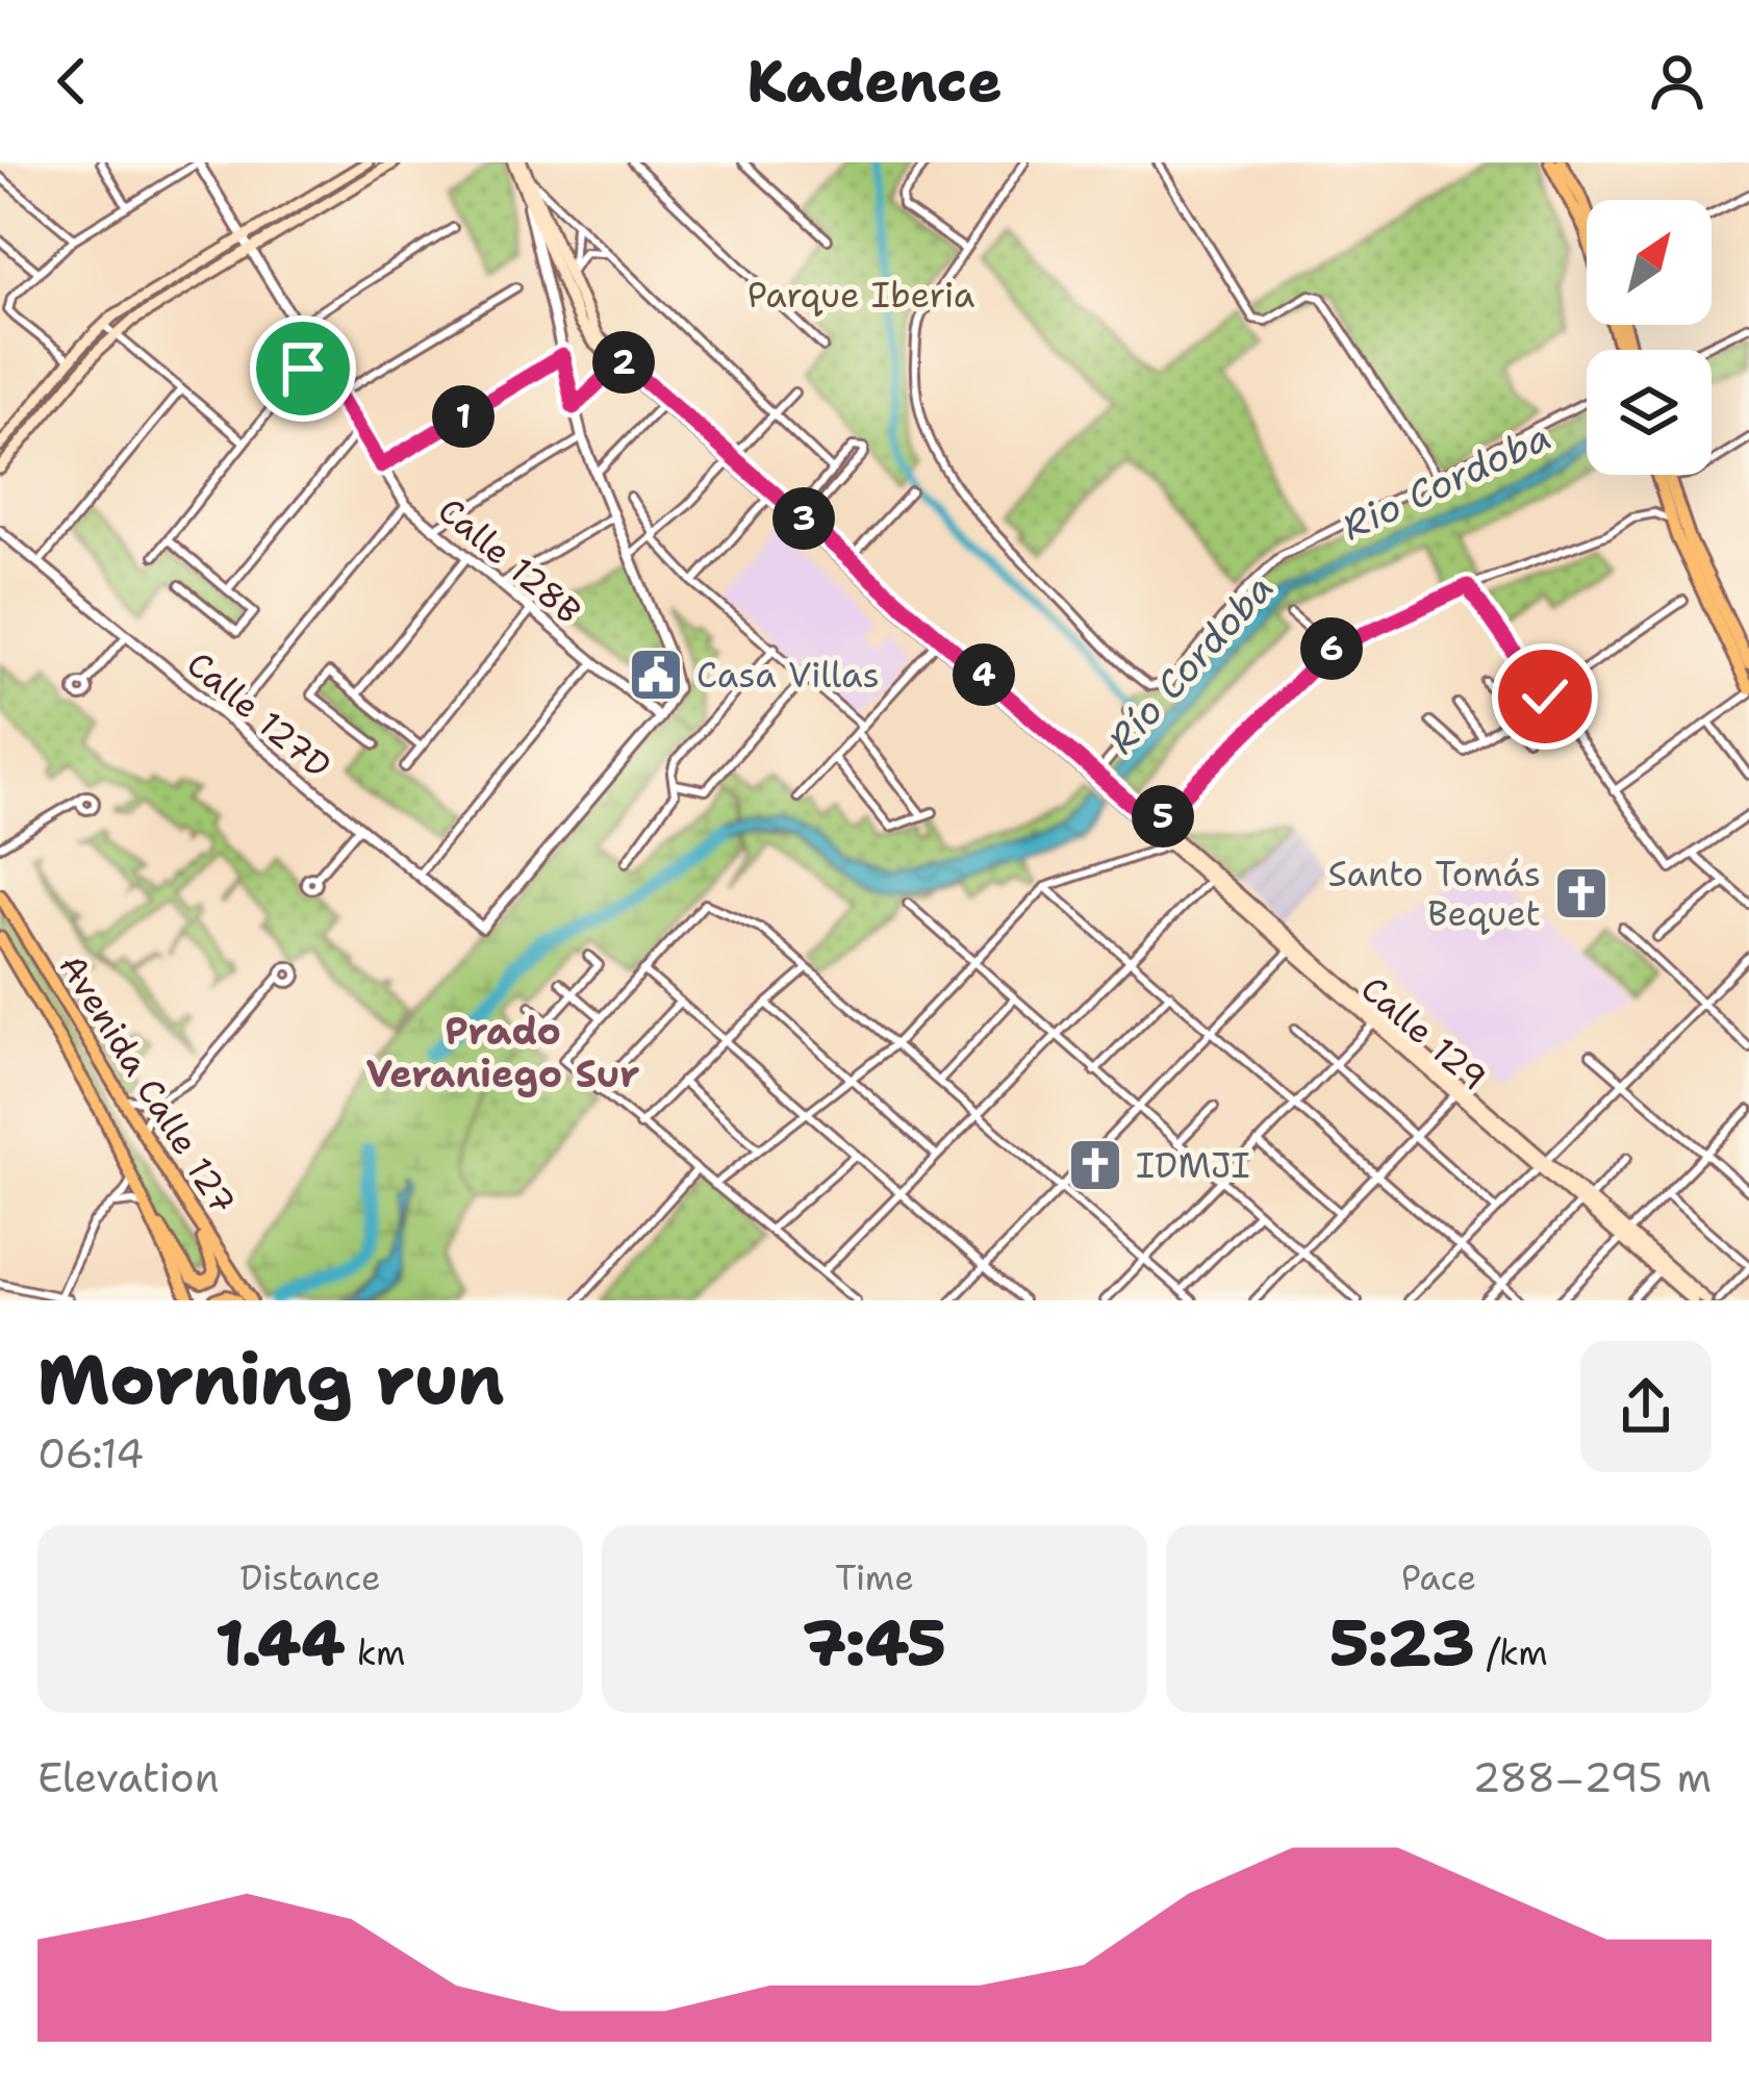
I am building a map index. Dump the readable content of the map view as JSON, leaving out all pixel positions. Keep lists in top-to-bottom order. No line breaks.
{"streets":{"main road":["Calle 129","Avenida Calle 127"],"street":["Calle 128B","Calle 127D"]},"crossings":[["Calle 128B","Calle 127D"]],"districts":["Prado Veraniego Sur"],"water":["Rio Cordoba","Río Cordoba"],"parks":["Parque Iberia"],"places":{"public building":["Casa Villas"],"church":["Santo Tomás Bequet","IDMJI"]},"north":"top right","page":{"header":"Kadence","pins":["2","1","3","6","4","5"],"heading":["Morning run","06:14"],"stats":[["Distance","1.44 km"],["Time","7:45"],["Pace","5:23 /km"]],"chart":["Elevation","288–295 m"]}}
